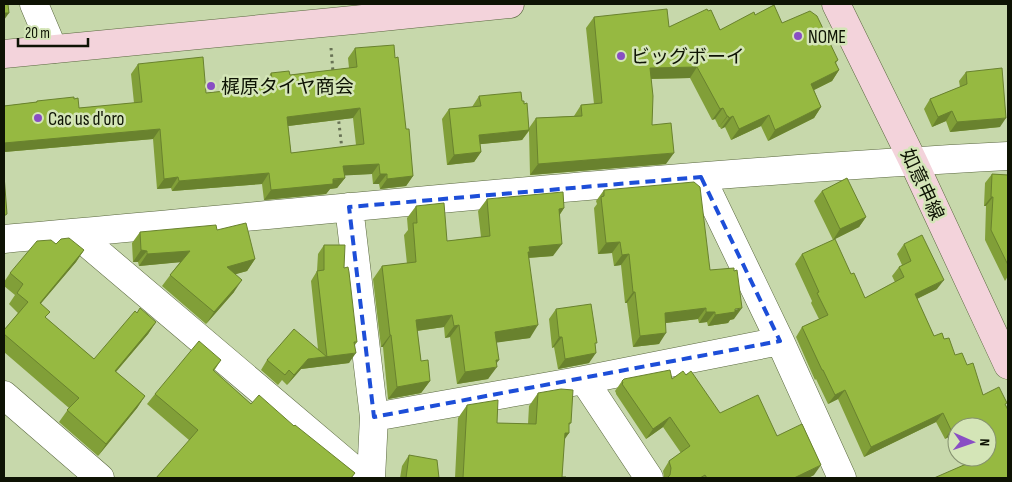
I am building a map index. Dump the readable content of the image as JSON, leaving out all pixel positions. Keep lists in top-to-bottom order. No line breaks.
{"streets":{"main road":["如意申線"]},"places":["NOME","ビッグボーイ","梶原タイヤ商会","Cac us d'oro"],"scale_bar":"20 m","north":"right"}
